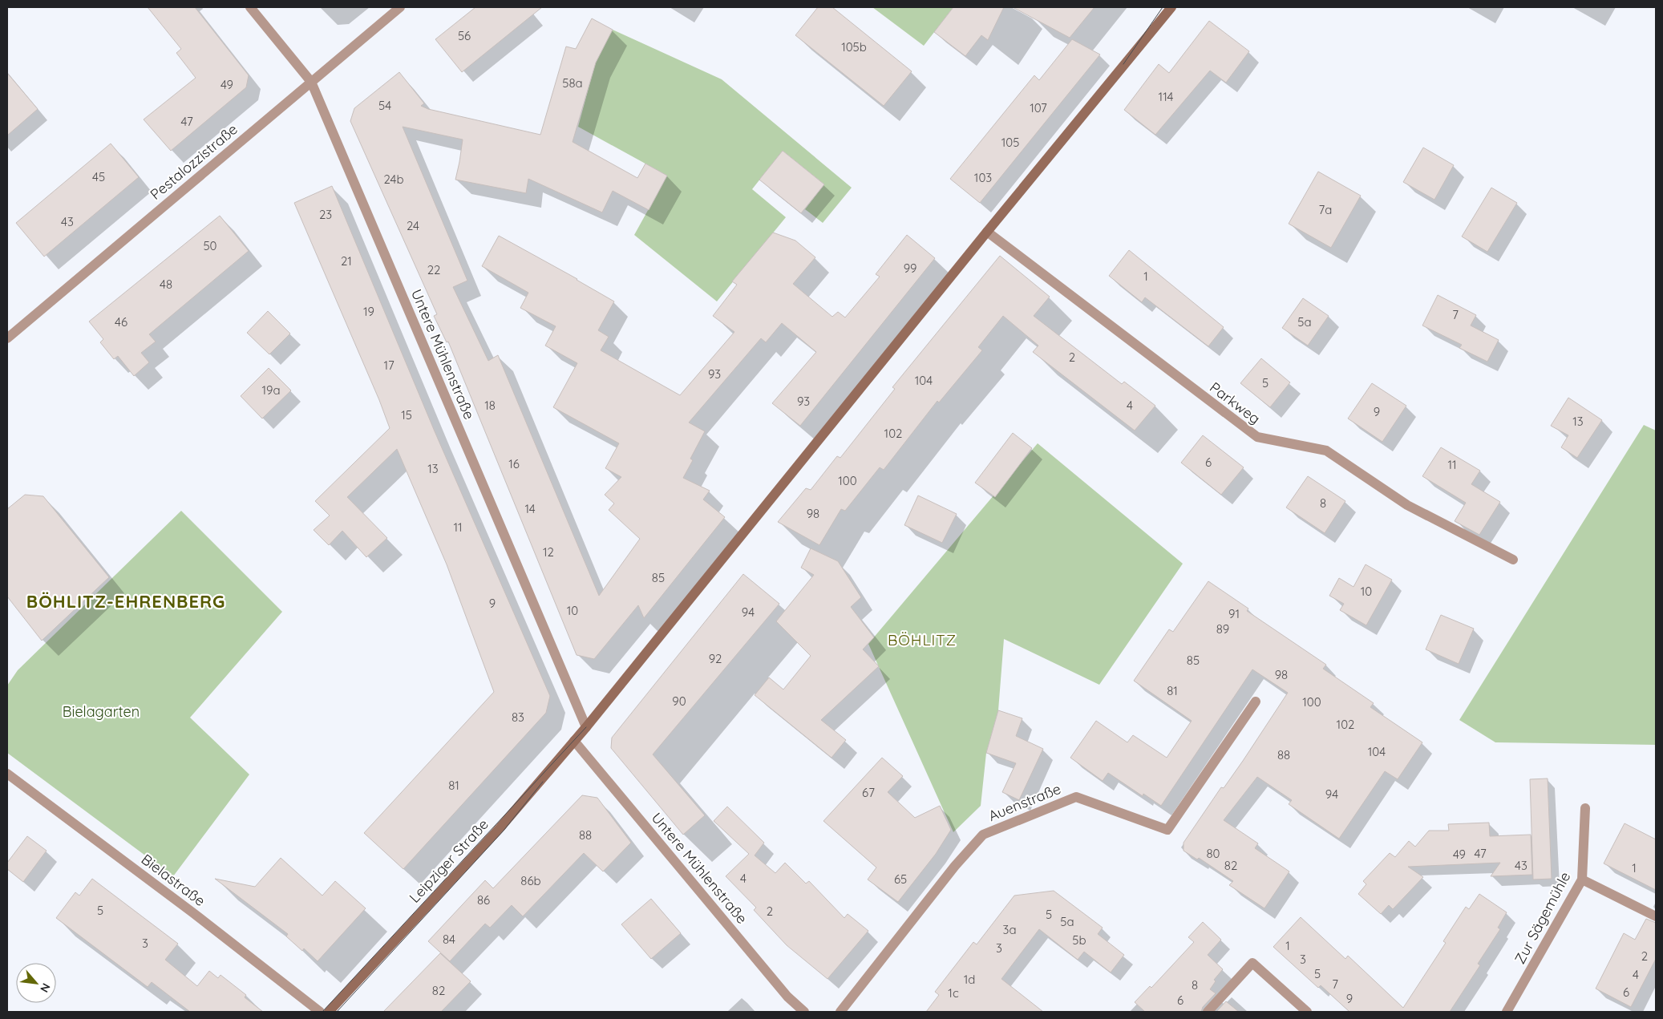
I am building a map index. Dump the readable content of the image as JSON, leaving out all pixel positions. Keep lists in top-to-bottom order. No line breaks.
{"streets":{"street":["Pestalozzistraße","Untere Mühlenstraße","Parkweg","Auenstraße","Leipziger Straße","Bielastraße","Zur Sägemühle"]},"crossings":[["Pestalozzistraße","Untere Mühlenstraße"],["Untere Mühlenstraße","Leipziger Straße"],["Parkweg","Leipziger Straße"]],"districts":["BÖHLITZ-EHRENBERG","BÖHLITZ"],"parks":["Bielagarten"],"house_numbers":["56","105b","58a","49","114","54","107","47","105","45","103","24b","7a","23","43","24","50","21","99","22","1","48","19","7","46","5a","2","17","93","104","5","19a","93","18","4","9","15","13","102","6","16","11","13","100","8","14","98","11","12","85","10","9","10","94","91","89","92","85","98","81","90","100","83","102","104","88","81","67","94","88","80","47","49","82","43","1","4","65","86b","86","5","2","5","5a","3a","84","5b","3","1","3","2","3","5","4","1d","7","8","82","6","1c","9","6"],"north":"bottom right"}
